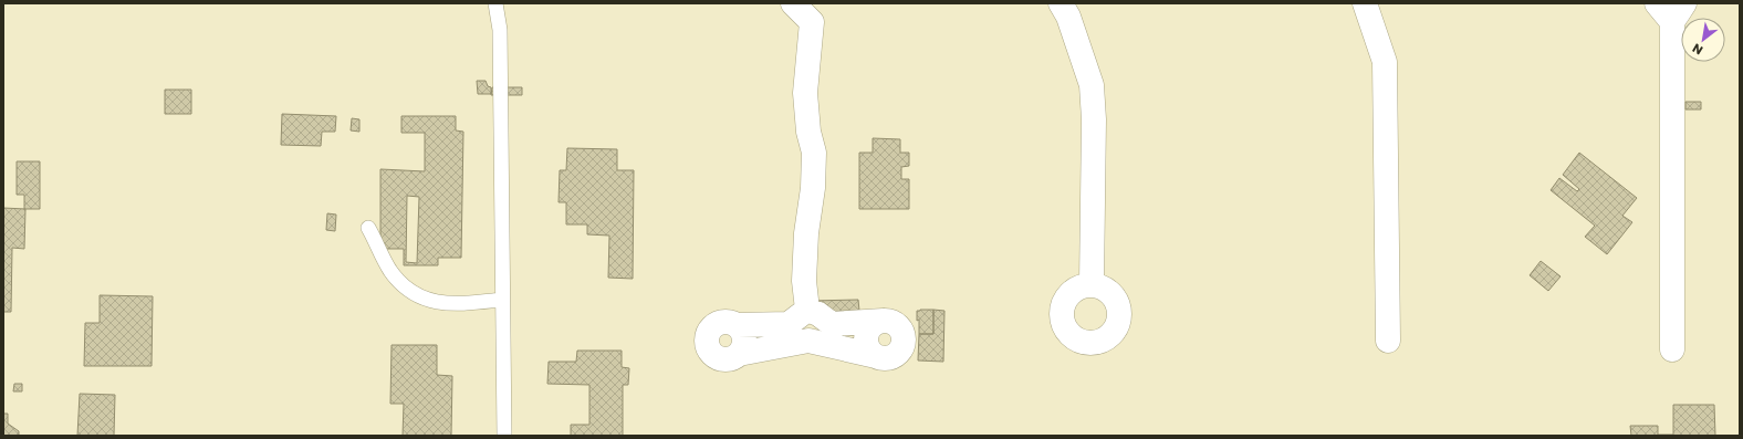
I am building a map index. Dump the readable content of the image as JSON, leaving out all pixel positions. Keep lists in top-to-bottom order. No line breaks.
{"north":"bottom left"}
